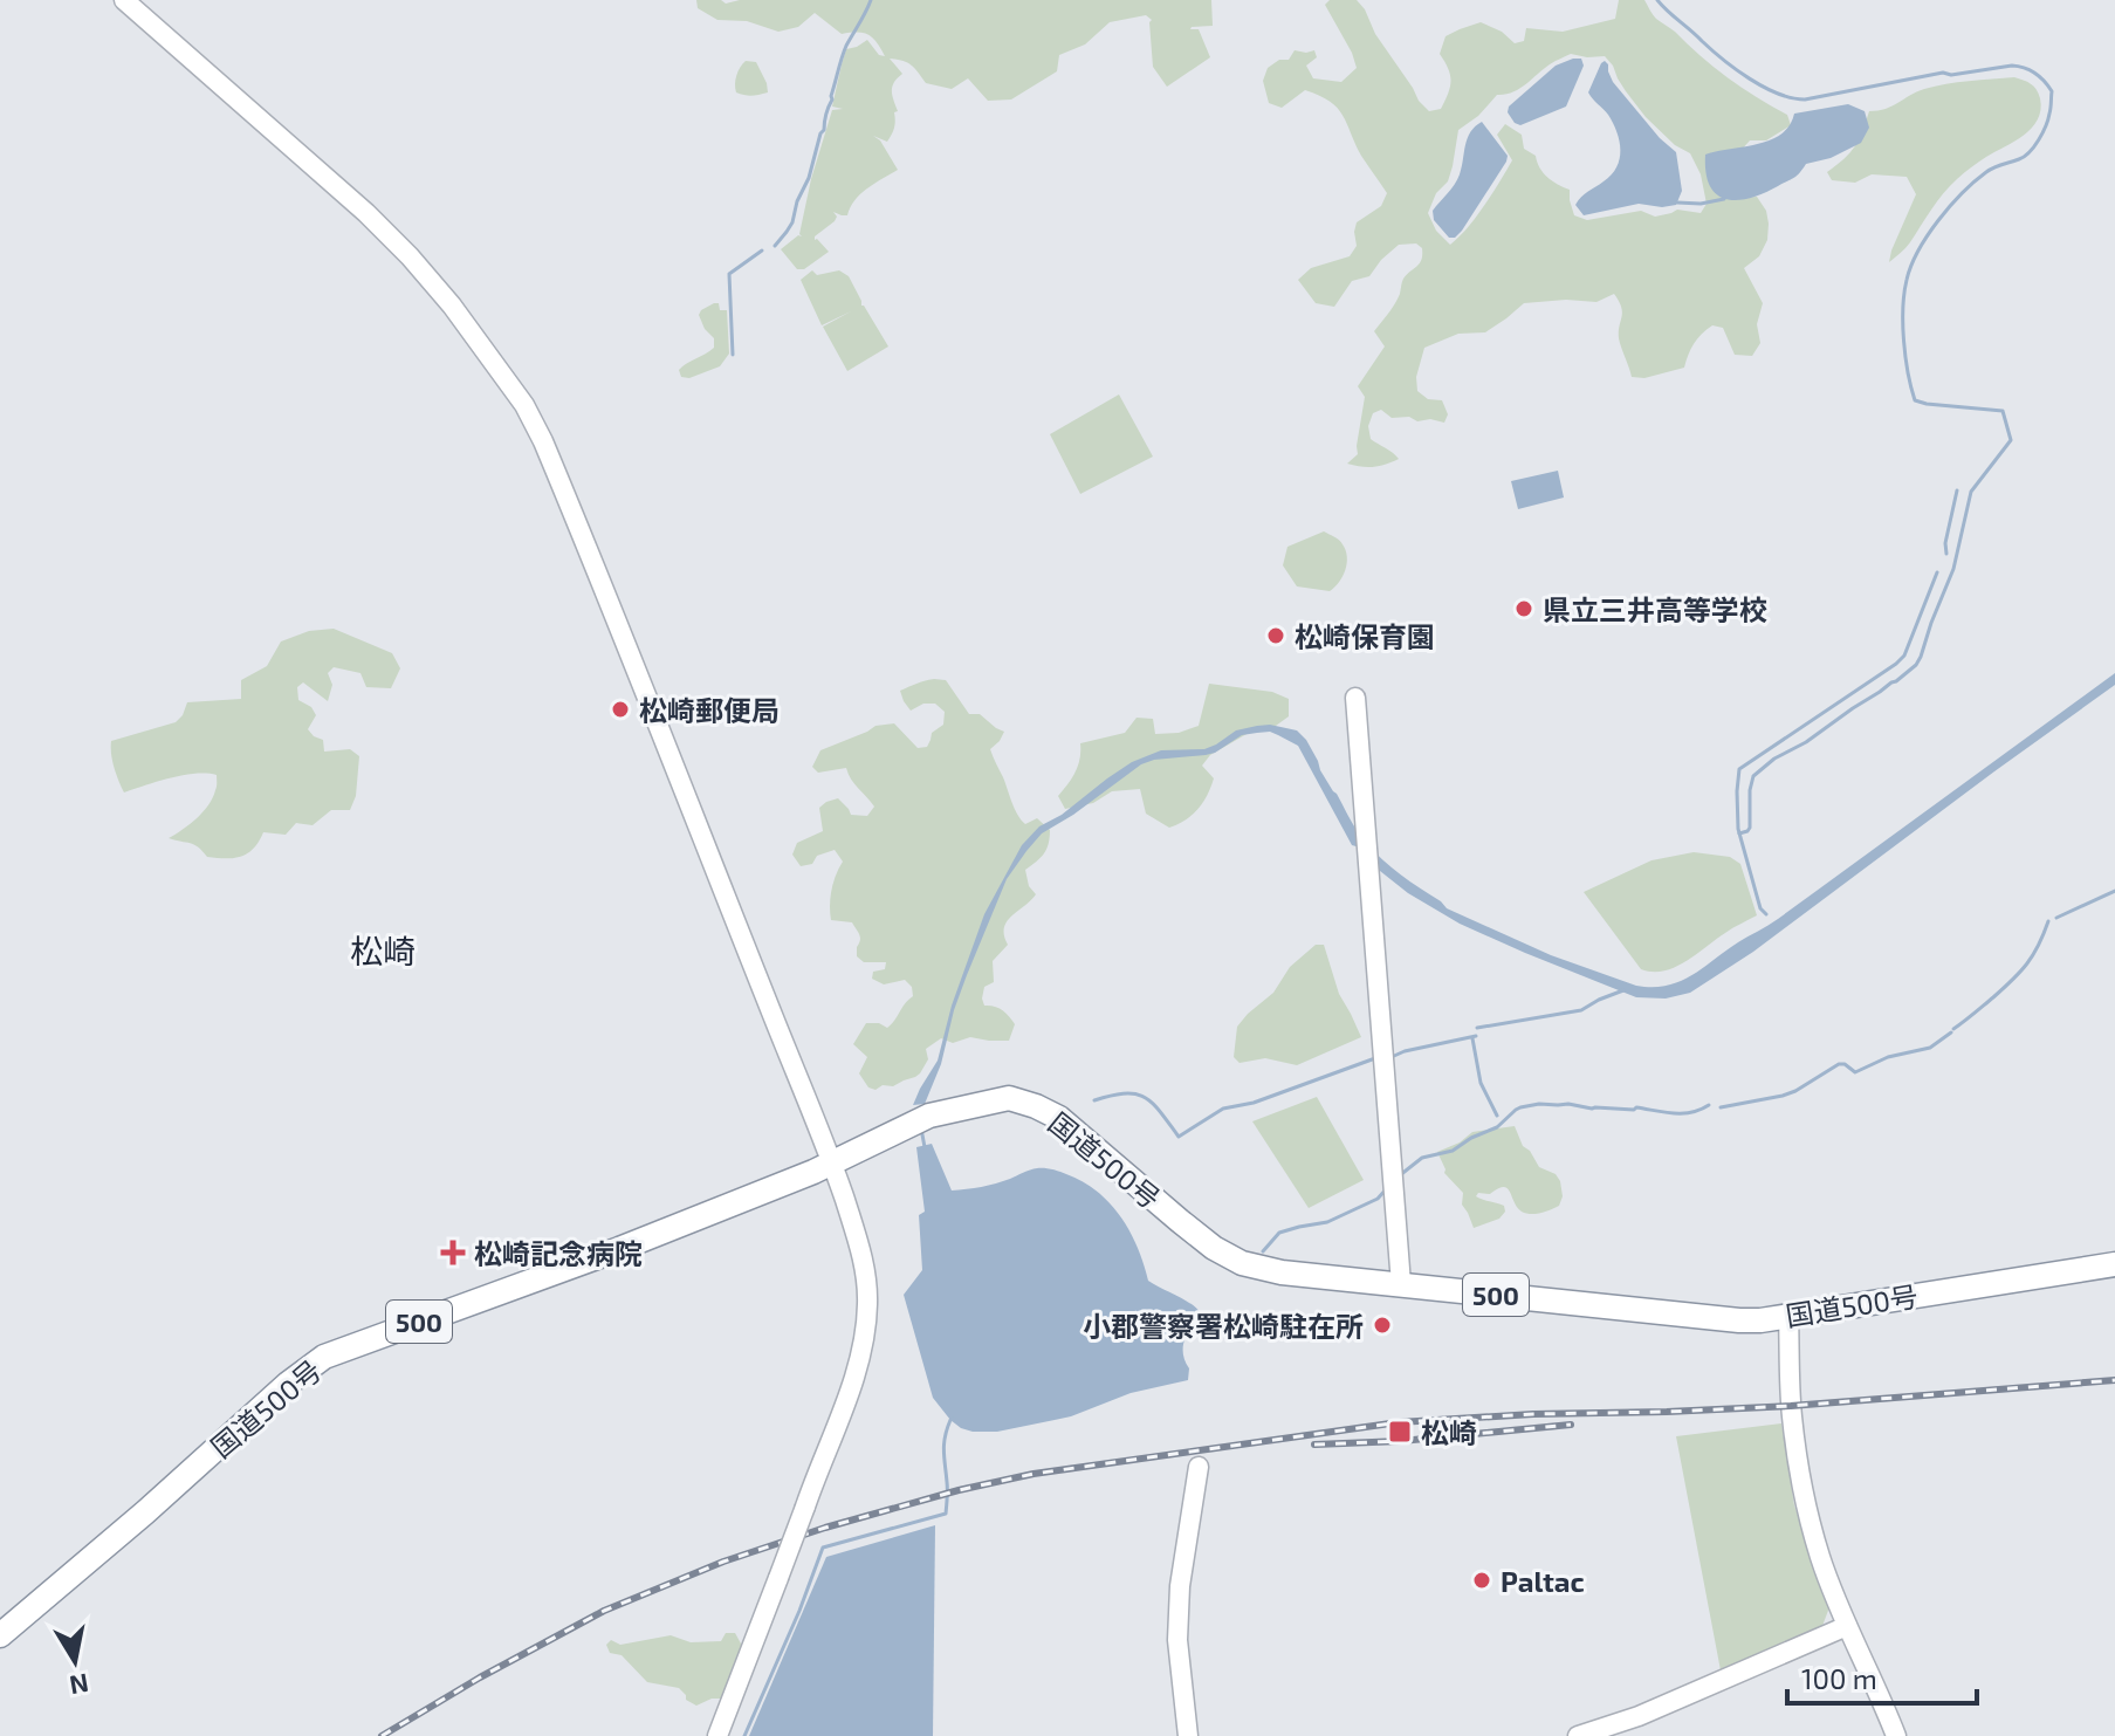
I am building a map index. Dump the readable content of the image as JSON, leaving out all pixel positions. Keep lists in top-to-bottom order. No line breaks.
{"streets":{"highway":["国道500号","500"]},"districts":["松崎"],"places":{"other":["県立三井高等学校","松崎保育園","松崎郵便局","小郡警察署松崎駐在所","Paltac"],"health":["松崎記念病院"],"transit":["松崎"]},"scale_bar":"100 m","north":"bottom"}
